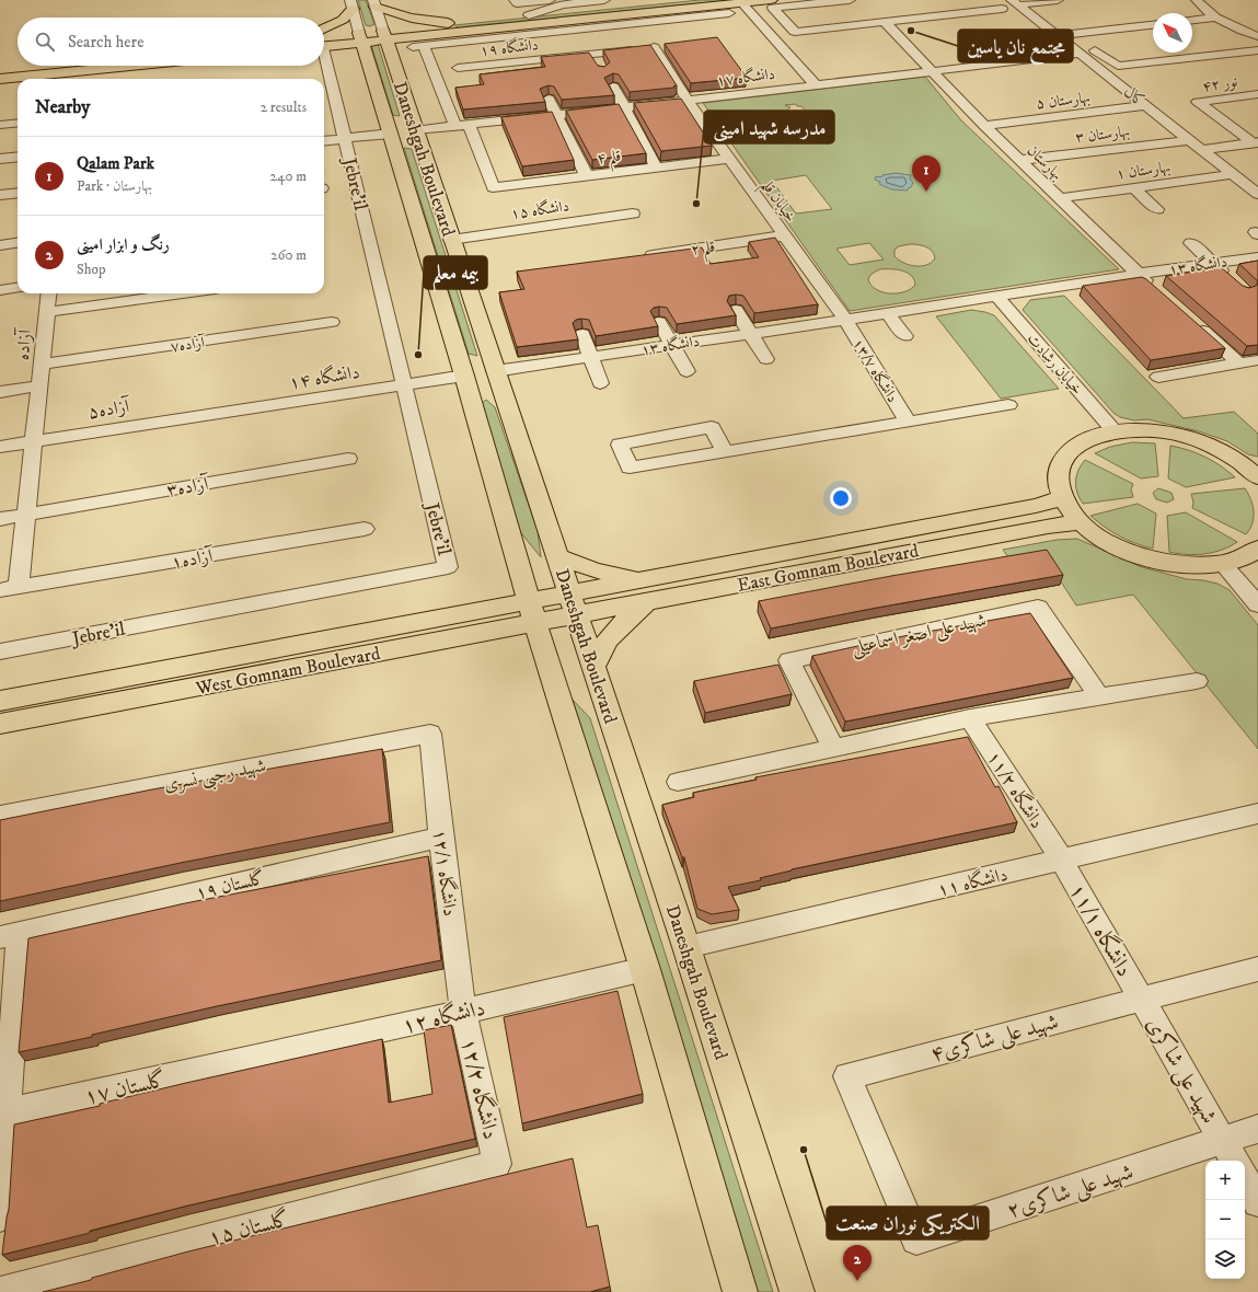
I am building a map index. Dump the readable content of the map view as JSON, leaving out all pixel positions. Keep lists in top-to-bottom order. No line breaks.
{"streets":{"main road":["Daneshgah Boulevard","East Gomnam Boulevard","West Gomnam Boulevard"],"street":["دانشگاه ۱۹","دانشگاه ۱۷","نور ۴۲","بهارستان ۵","بهارستان ۳","قلم ۴","بهارستان","بهارستان ۱","Jebre'il","خیابان قلم","دانشگاه ۱۵","قلم ۲","دانشگاه ۱۳","آزاده۷","آزاده","خیابان رشادت","دانشگاه ۱۳/۷","دانشگاه ۱۴","آزاده۵","آزاده۳","آزاده۱","شهید علی اصغر اسماعیلی","شهید رجبی نسری","دانشگاه ۱۱/۲","دانشگاه ۱۲/۱","دانشگاه ۱۱","گلستان ۱۹","دانشگاه ۱۱/۱","دانشگاه ۱۲","شهید علی شاکری۴","شهید علی شاکری","گلستان ۱۷","دانشگاه ۱۲/۲","شهید علی شاکری۲","گلستان ۱۵"]},"crossings":[["دانشگاه ۱۹","خیابان قلم"],["دانشگاه ۱۷","قلم ۴"],["دانشگاه ۱۷","Daneshgah Boulevard"],["دانشگاه ۱۷","بهارستان"],["دانشگاه ۱۷","خیابان قلم"],["بهارستان ۵","بهارستان"],["بهارستان ۳","بهارستان"],["قلم ۴","خیابان قلم"],["Daneshgah Boulevard","دانشگاه ۱۵"],["Daneshgah Boulevard","دانشگاه ۱۳"],["Daneshgah Boulevard","دانشگاه ۱۴"],["Daneshgah Boulevard","East Gomnam Boulevard"],["Daneshgah Boulevard","West Gomnam Boulevard"],["Daneshgah Boulevard","دانشگاه ۱۱"],["Daneshgah Boulevard","دانشگاه ۱۲"],["بهارستان","بهارستان ۱"],["بهارستان","دانشگاه ۱۳"],["Jebre'il","دانشگاه ۱۴"],["خیابان قلم","قلم ۲"],["خیابان قلم","دانشگاه ۱۳"],["خیابان قلم","دانشگاه ۱۳/۷"],["دانشگاه ۱۳","خیابان رشادت"],["دانشگاه ۱۳","دانشگاه ۱۳/۷"],["آزاده۷","آزاده"],["آزاده","آزاده۵"],["آزاده","آزاده۳"],["آزاده","آزاده۱"],["دانشگاه ۱۴","آزاده۵"],["East Gomnam Boulevard","West Gomnam Boulevard"],["شهید رجبی نسری","دانشگاه ۱۲/۱"],["دانشگاه ۱۱/۲","دانشگاه ۱۱"],["دانشگاه ۱۱/۲","دانشگاه ۱۱/۱"],["دانشگاه ۱۲/۱","گلستان ۱۹"],["دانشگاه ۱۲/۱","دانشگاه ۱۲"],["دانشگاه ۱۲/۱","دانشگاه ۱۲/۲"],["دانشگاه ۱۱","دانشگاه ۱۱/۱"],["دانشگاه ۱۱/۱","شهید علی شاکری۴"],["دانشگاه ۱۱/۱","شهید علی شاکری"],["دانشگاه ۱۲","گلستان ۱۷"],["دانشگاه ۱۲","دانشگاه ۱۲/۲"],["شهید علی شاکری۴","شهید علی شاکری"],["شهید علی شاکری۴","شهید علی شاکری۲"],["شهید علی شاکری","شهید علی شاکری۲"],["دانشگاه ۱۲/۲","گلستان ۱۵"]],"water":["کال"],"places":["مجتمع نان یاسین","مدرسه شهید امینی","بیمه معلم","الکتریکی نوران صنعت"],"north":"top left","page":{"search":"Search here","heading":["Nearby","2 results"],"list":[{"mark":"1","name":"Qalam Park","note":"Park · بهارستان","value":"240 m"},{"mark":"2","name":"رنگ و ابزار امینی","note":"Shop","value":"260 m"}],"pins":["1","2"],"map_buttons":["+","−"]}}
